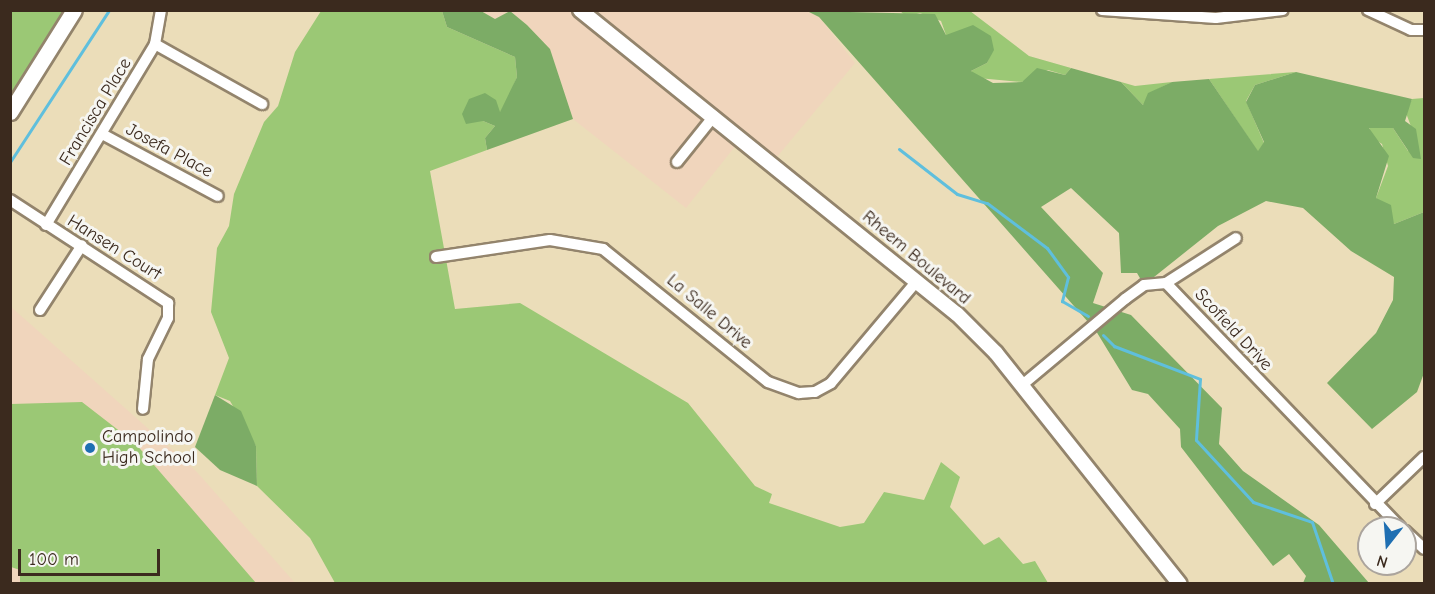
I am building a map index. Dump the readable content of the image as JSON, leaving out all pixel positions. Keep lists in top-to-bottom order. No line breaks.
{"streets":{"street":["Francisca Place","Josefa Place","Hansen Court","Rheem Boulevard","La Salle Drive","Scofield Drive"]},"crossings":[["Francisca Place","Josefa Place"],["Francisca Place","Hansen Court"],["Rheem Boulevard","La Salle Drive"]],"places":["Campolindo High School"],"scale_bar":"100 m","north":"bottom"}
